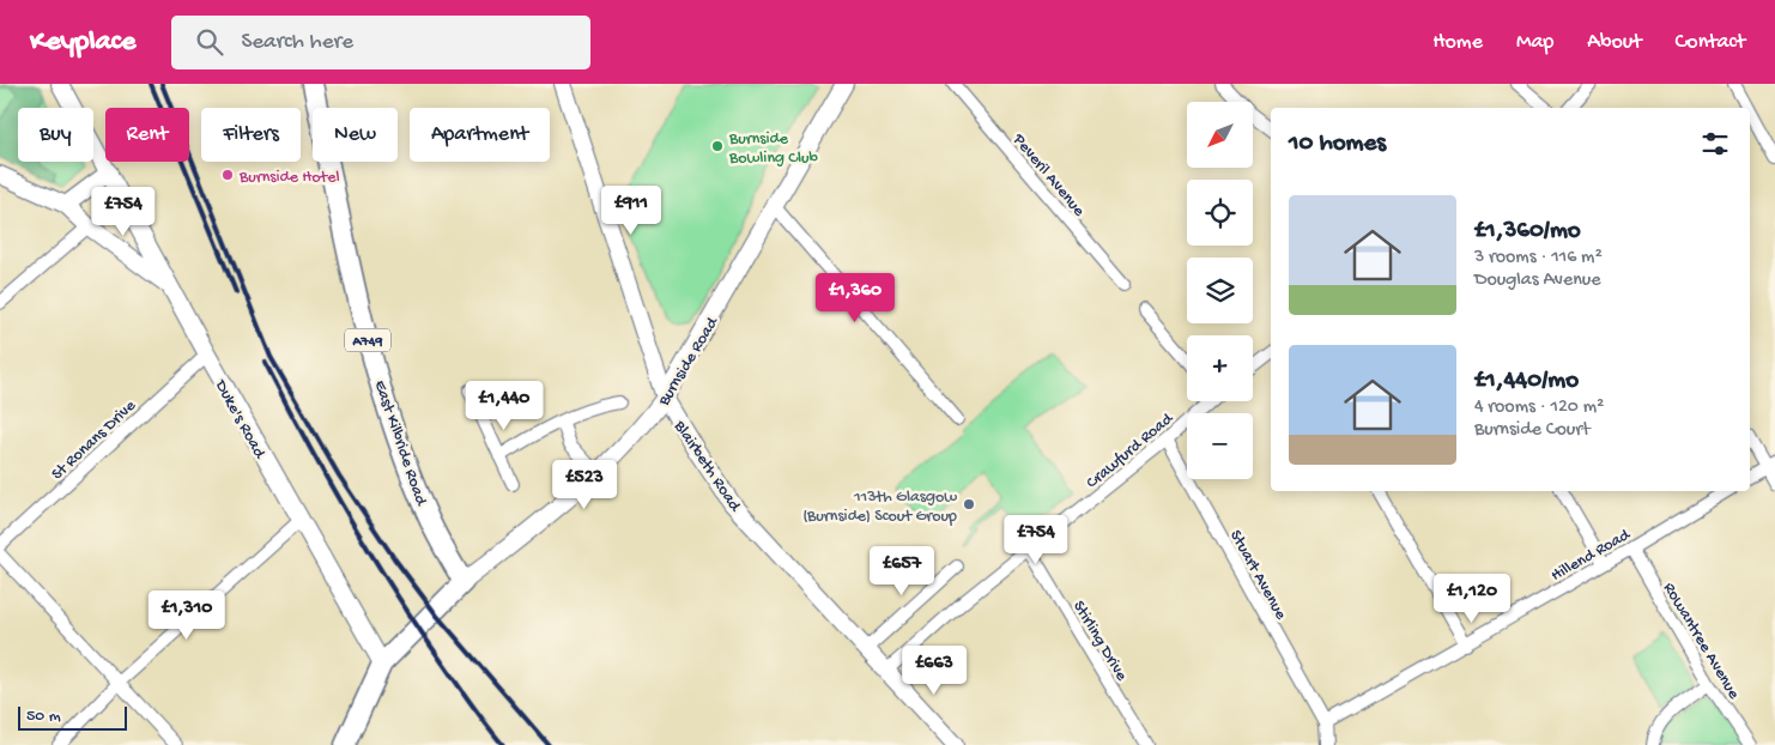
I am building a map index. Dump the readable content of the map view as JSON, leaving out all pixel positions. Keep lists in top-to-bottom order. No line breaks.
{"streets":{"main road":["A749","Burnside Road","Duke's Road","East Kilbride Road","Blairbeth Road"],"street":["Peveril Avenue","St Ronans Drive","Crawfurd Road","Hillend Road","Stuart Avenue","Stirling Drive","Rowantree Avenue"]},"crossings":[["Burnside Road","East Kilbride Road"],["Burnside Road","Blairbeth Road"],["Duke's Road","St Ronans Drive"],["Crawfurd Road","Blairbeth Road"],["Crawfurd Road","Stuart Avenue"],["Crawfurd Road","Stirling Drive"],["Hillend Road","Stuart Avenue"],["Hillend Road","Rowantree Avenue"]],"places":["Burnside Bowling Club","Burnside Hotel","113th Glasgow (Burnside) Scout Group"],"scale_bar":"50 m","north":"bottom left","page":{"header":"Keyplace","search":"Search here","nav":["Home","Map","About","Contact"],"map_buttons":["+","−"],"chip":["Buy","Rent","Filters","New","Apartment"],"heading":"10 homes","list":[{"name":"£1,360/mo","note":"3 rooms · 116 m² · Douglas Avenue"},{"name":"£1,440/mo","note":"4 rooms · 120 m² · Burnside Court"}],"price":["£911","£754","£1,360","£1,440","£523","£754","£657","£1,120","£1,310","£663"],"scale":"50 m"}}
